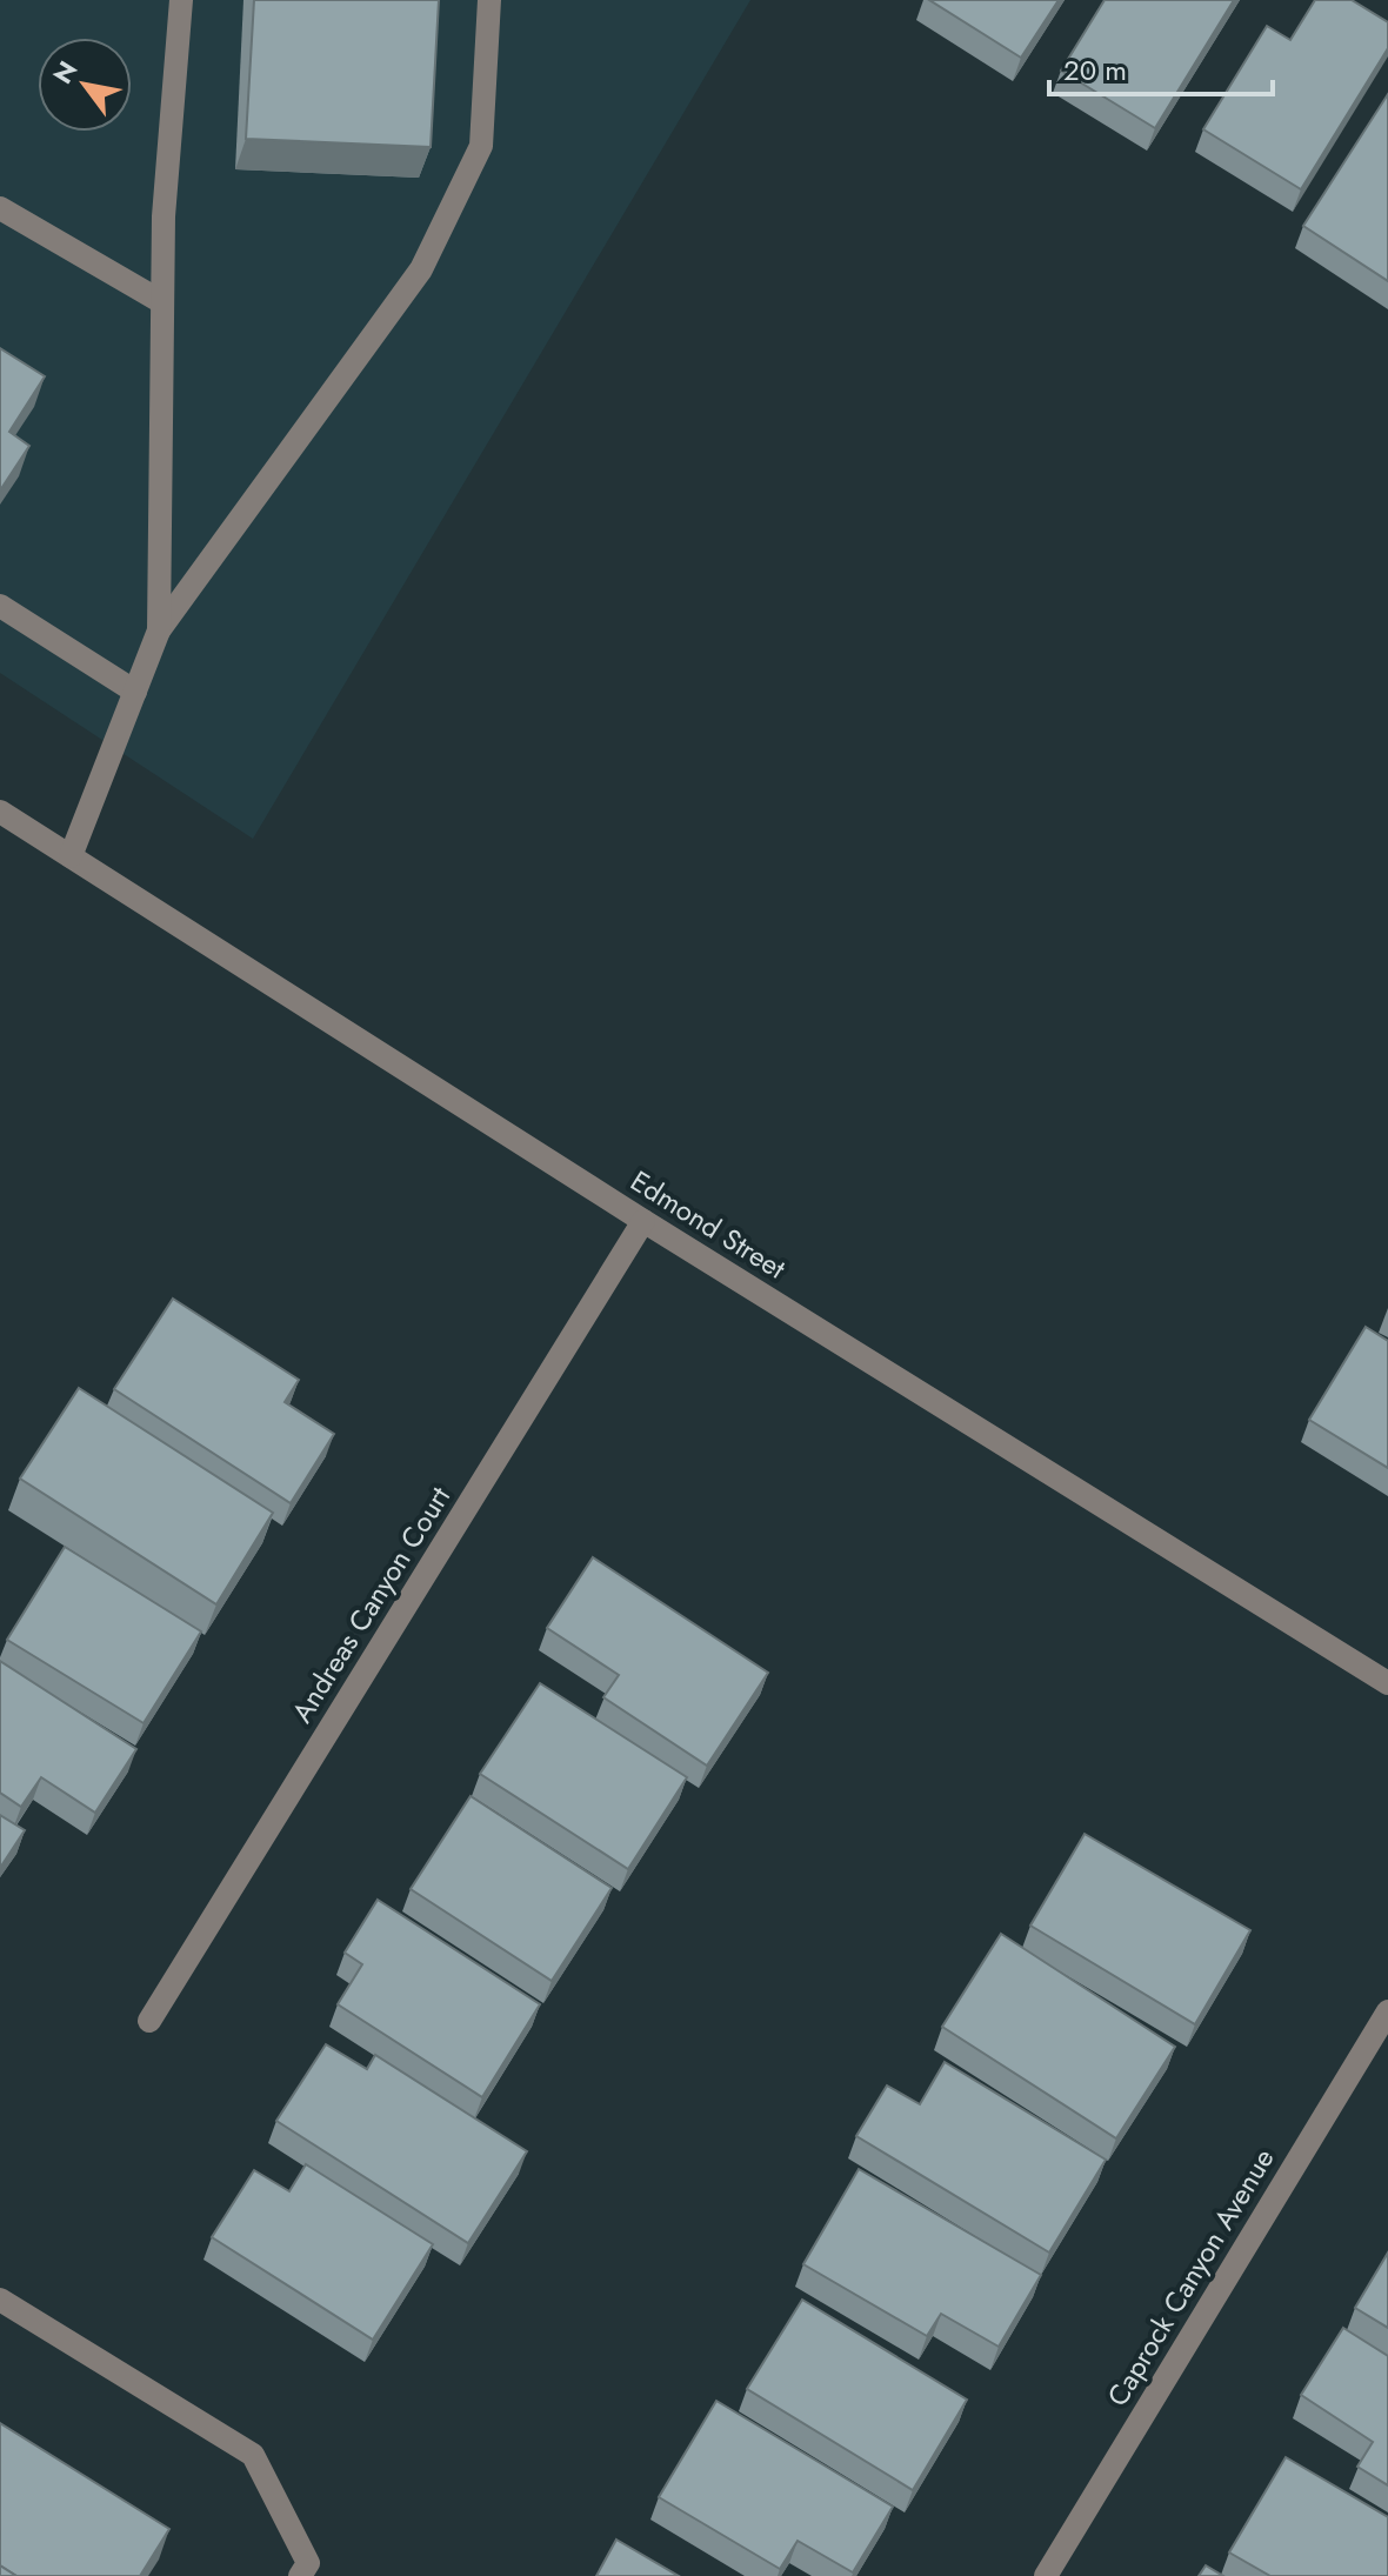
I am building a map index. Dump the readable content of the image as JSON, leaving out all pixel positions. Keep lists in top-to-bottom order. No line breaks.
{"streets":{"street":["Edmond Street","Andreas Canyon Court","Caprock Canyon Avenue"]},"crossings":[["Edmond Street","Andreas Canyon Court"]],"scale_bar":"20 m","north":"top left"}
